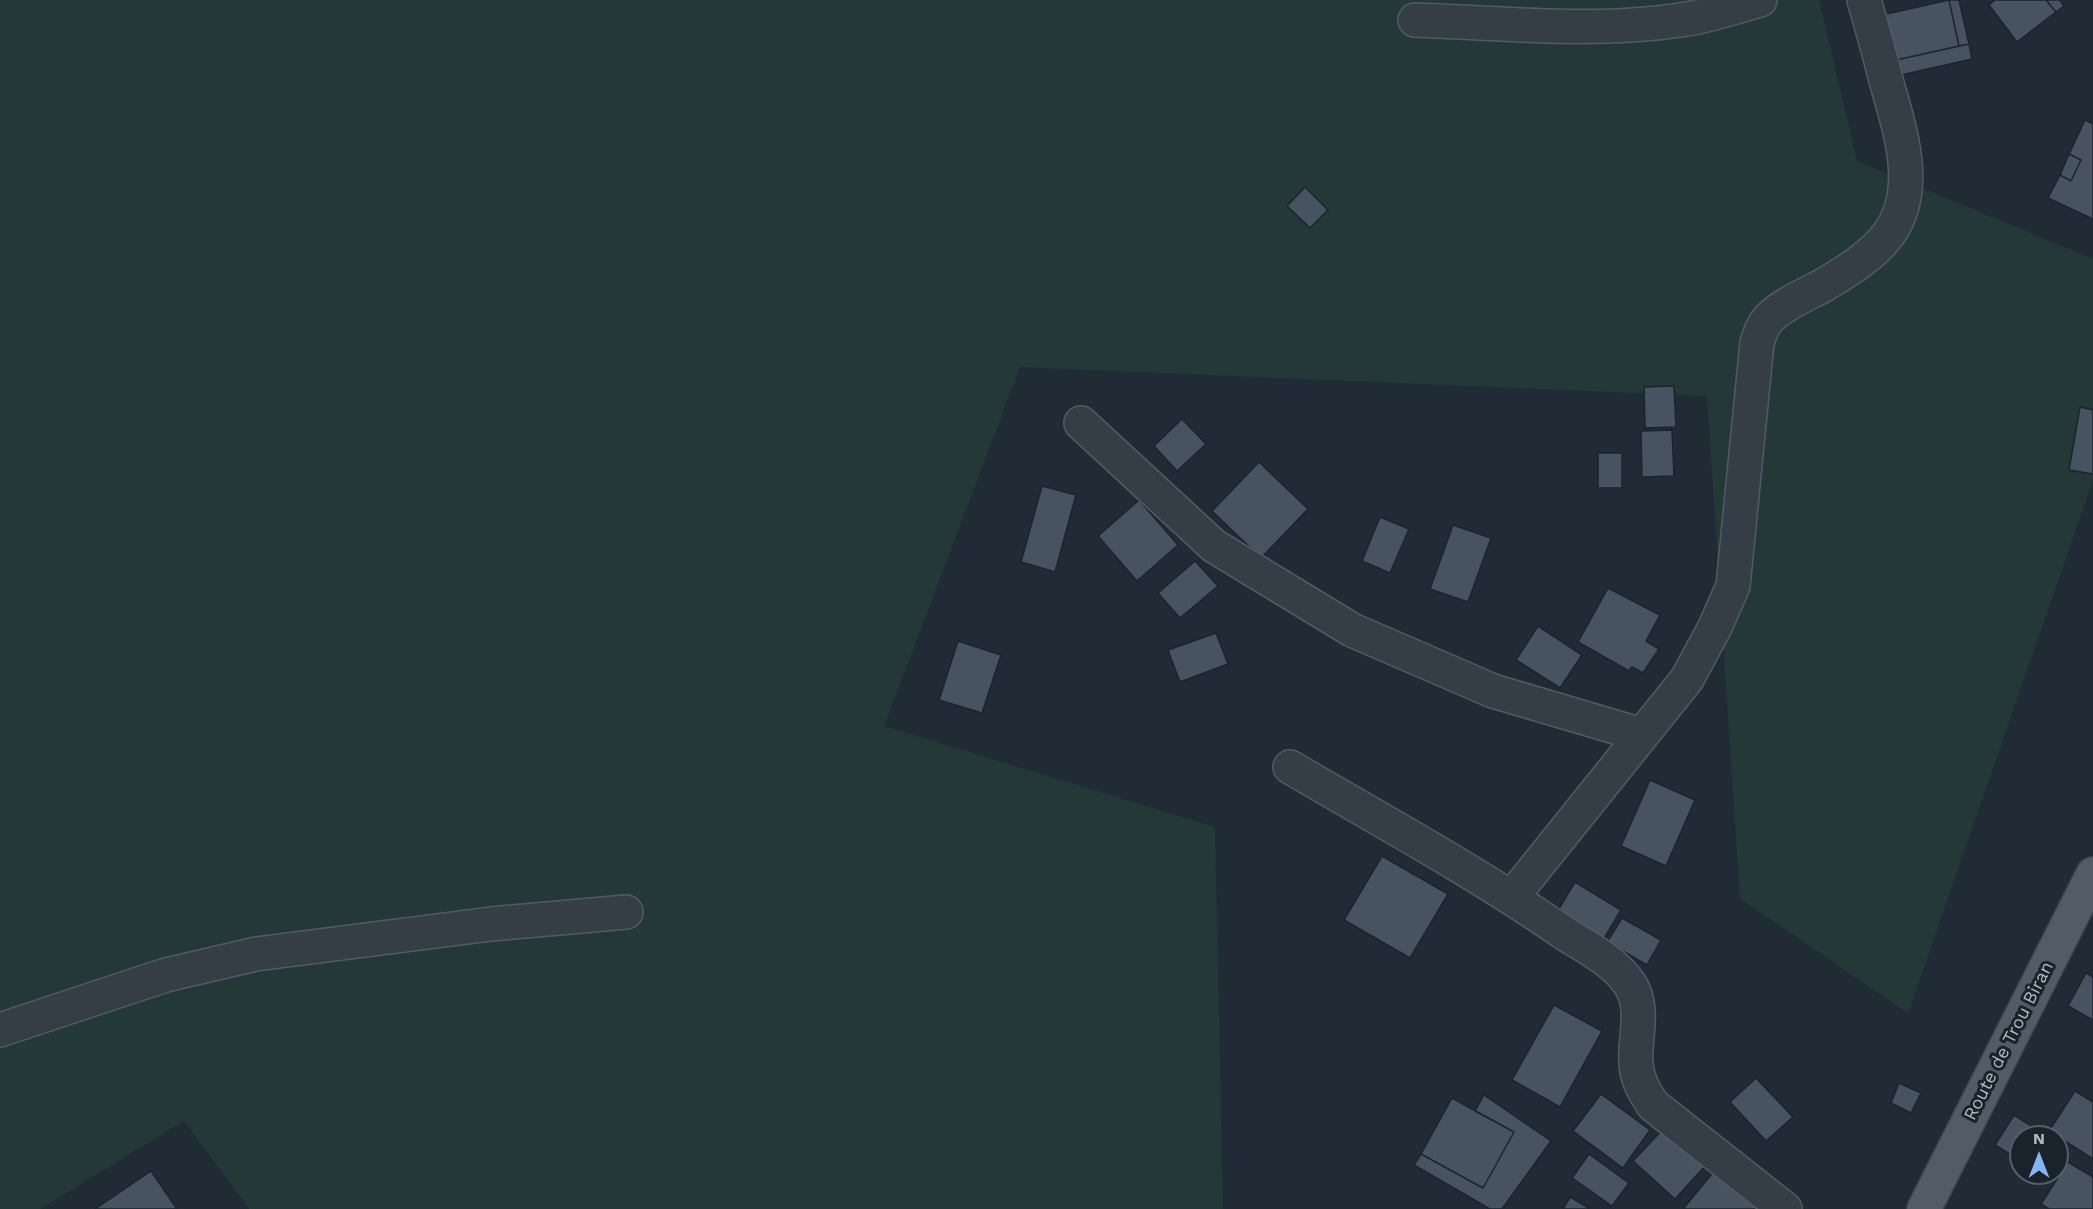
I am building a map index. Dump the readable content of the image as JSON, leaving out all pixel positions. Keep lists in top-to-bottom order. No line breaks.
{"streets":{"main road":["Route de Trou Biran"]},"north":"top"}
